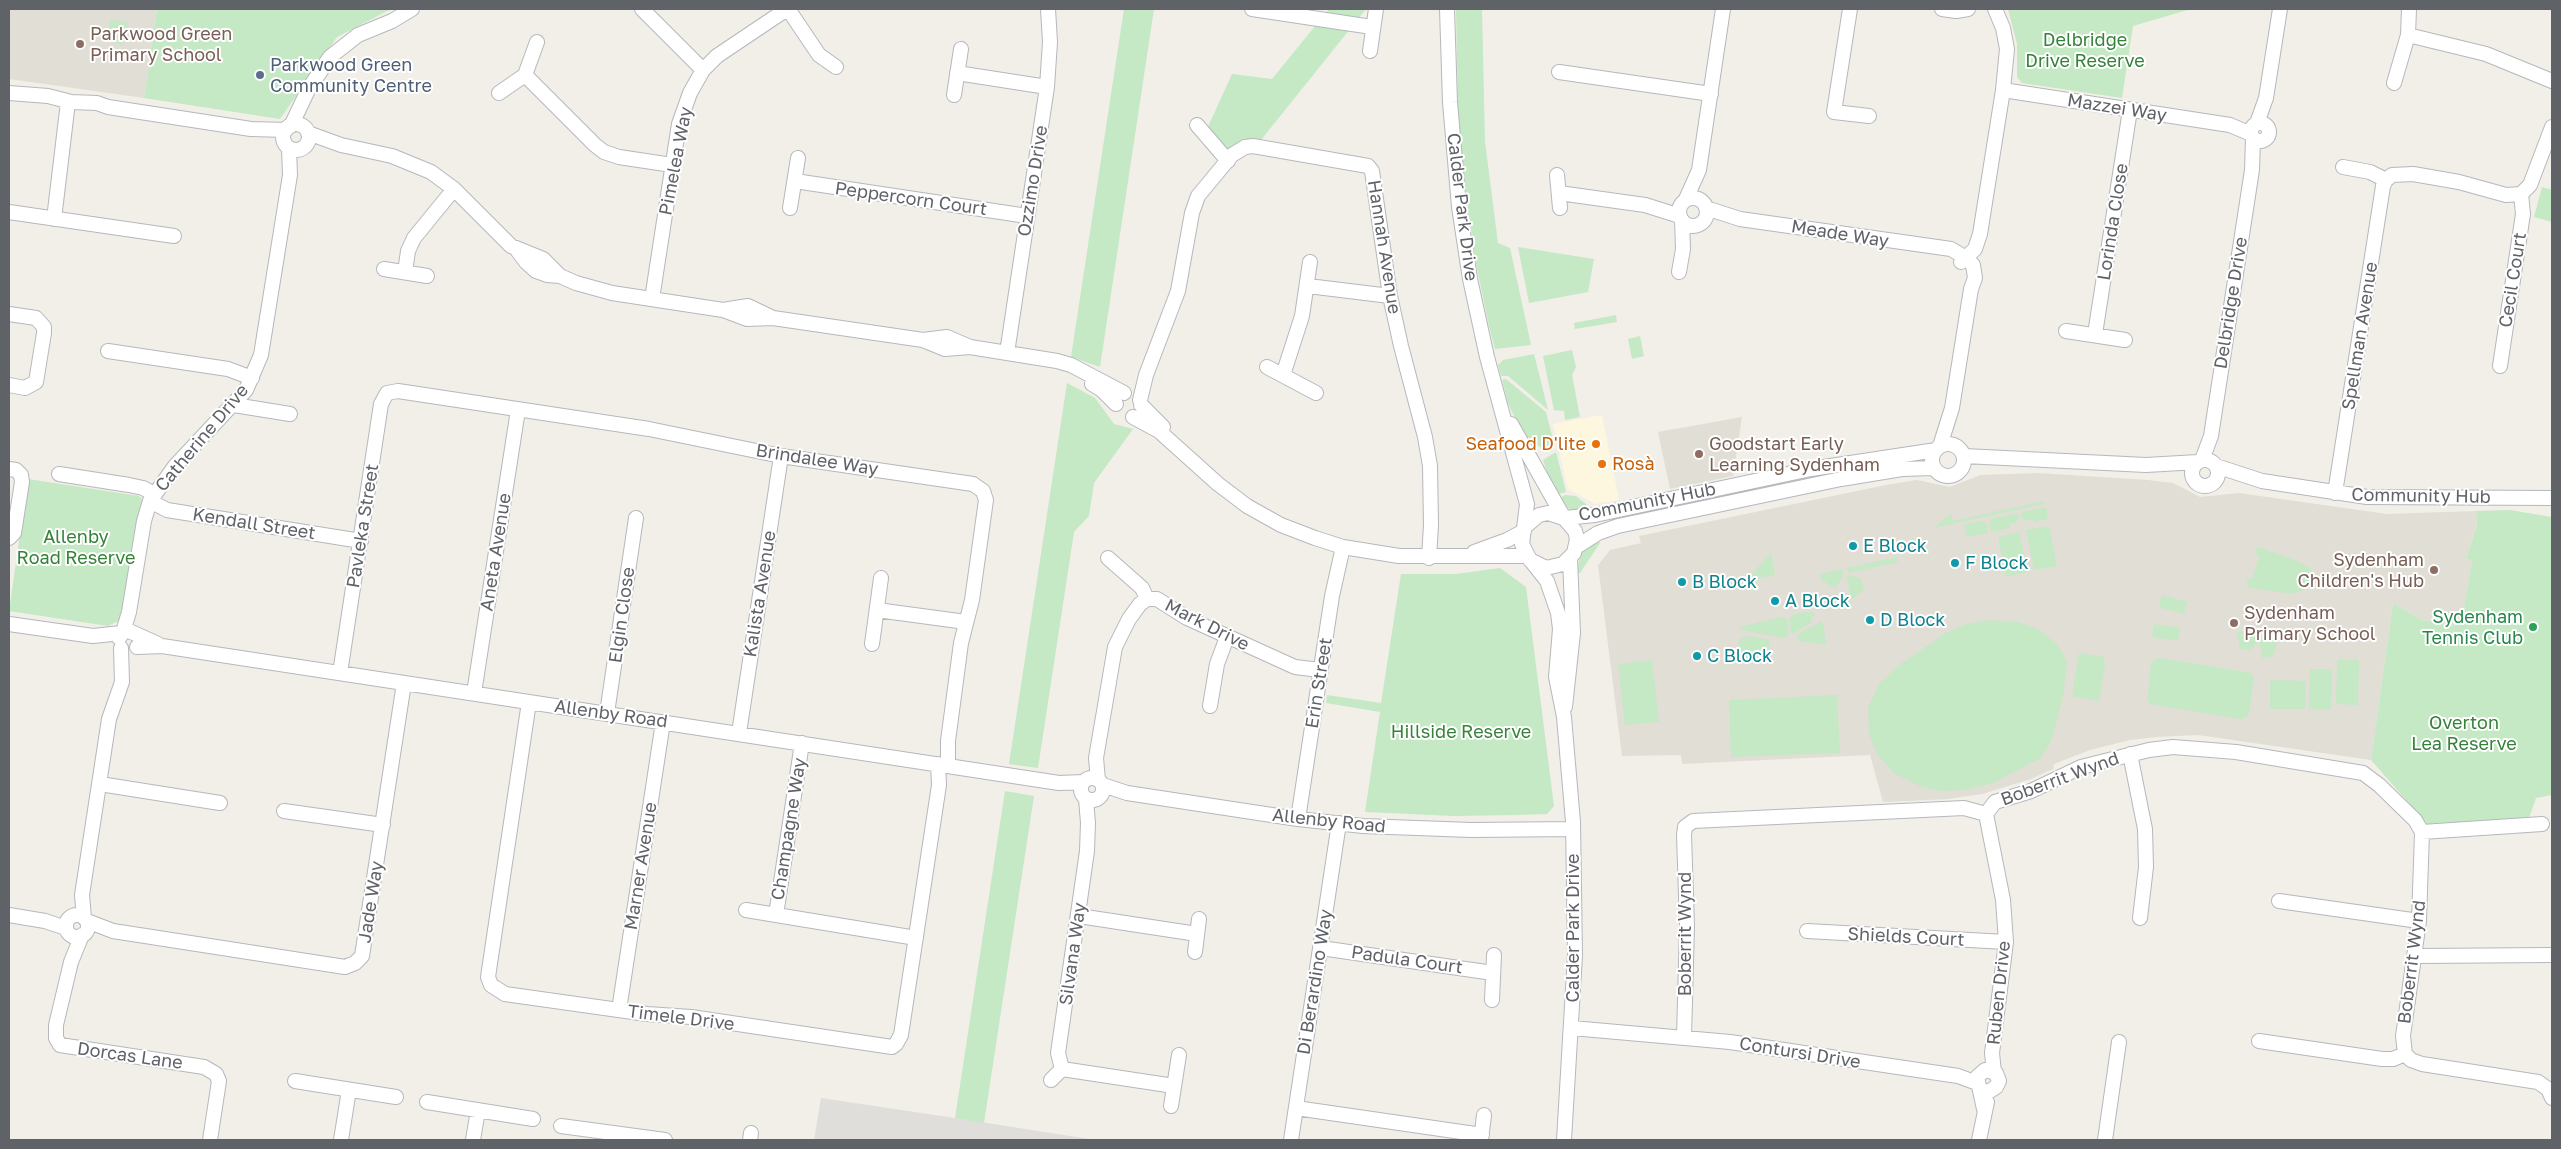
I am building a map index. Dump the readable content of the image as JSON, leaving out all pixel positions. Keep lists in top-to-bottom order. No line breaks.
{"streets":{"street":["Mazzei Way","Pimelea Way","Ozzimo Drive","Peppercorn Court","Calder Park Drive","Lorinda Close","Meade Way","Hannah Avenue","Cecil Court","Delbridge Drive","Spellman Avenue","Catherine Drive","Brindalee Way","Community Hub","Kendall Street","Pavleka Street","Aneta Avenue","Kalista Avenue","Elgin Close","Mark Drive","Erin Street","Allenby Road","Boberrit Wynd","Champagne Way","Marner Avenue","Jade Way","Shields Court","Silvana Way","Padula Court","Di Berardino Way","Ruben Drive","Timele Drive","Contursi Drive","Dorcas Lane"]},"crossings":[["Mazzei Way","Lorinda Close"],["Mazzei Way","Delbridge Drive"],["Ozzimo Drive","Peppercorn Court"],["Calder Park Drive","Community Hub"],["Calder Park Drive","Allenby Road"],["Calder Park Drive","Contursi Drive"],["Delbridge Drive","Community Hub"],["Spellman Avenue","Community Hub"],["Catherine Drive","Kendall Street"],["Catherine Drive","Allenby Road"],["Catherine Drive","Dorcas Lane"],["Brindalee Way","Pavleka Street"],["Brindalee Way","Aneta Avenue"],["Brindalee Way","Kalista Avenue"],["Brindalee Way","Allenby Road"],["Brindalee Way","Timele Drive"],["Kendall Street","Pavleka Street"],["Pavleka Street","Allenby Road"],["Aneta Avenue","Allenby Road"],["Kalista Avenue","Allenby Road"],["Elgin Close","Allenby Road"],["Mark Drive","Erin Street"],["Mark Drive","Silvana Way"],["Erin Street","Allenby Road"],["Allenby Road","Champagne Way"],["Allenby Road","Marner Avenue"],["Allenby Road","Jade Way"],["Allenby Road","Silvana Way"],["Allenby Road","Di Berardino Way"],["Allenby Road","Timele Drive"],["Boberrit Wynd","Ruben Drive"],["Boberrit Wynd","Contursi Drive"],["Marner Avenue","Timele Drive"],["Jade Way","Dorcas Lane"],["Shields Court","Ruben Drive"],["Padula Court","Di Berardino Way"],["Ruben Drive","Contursi Drive"]],"parks":["Delbridge Drive Reserve","Allenby Road Reserve","Overton Lea Reserve","Hillside Reserve"],"places":["Parkwood Green Primary School","Parkwood Green Community Centre","Seafood D'lite","Goodstart Early Learning Sydenham","Rosà","E Block","F Block","Sydenham Children's Hub","B Block","A Block","D Block","Sydenham Primary School","Sydenham Tennis Club","C Block"]}
